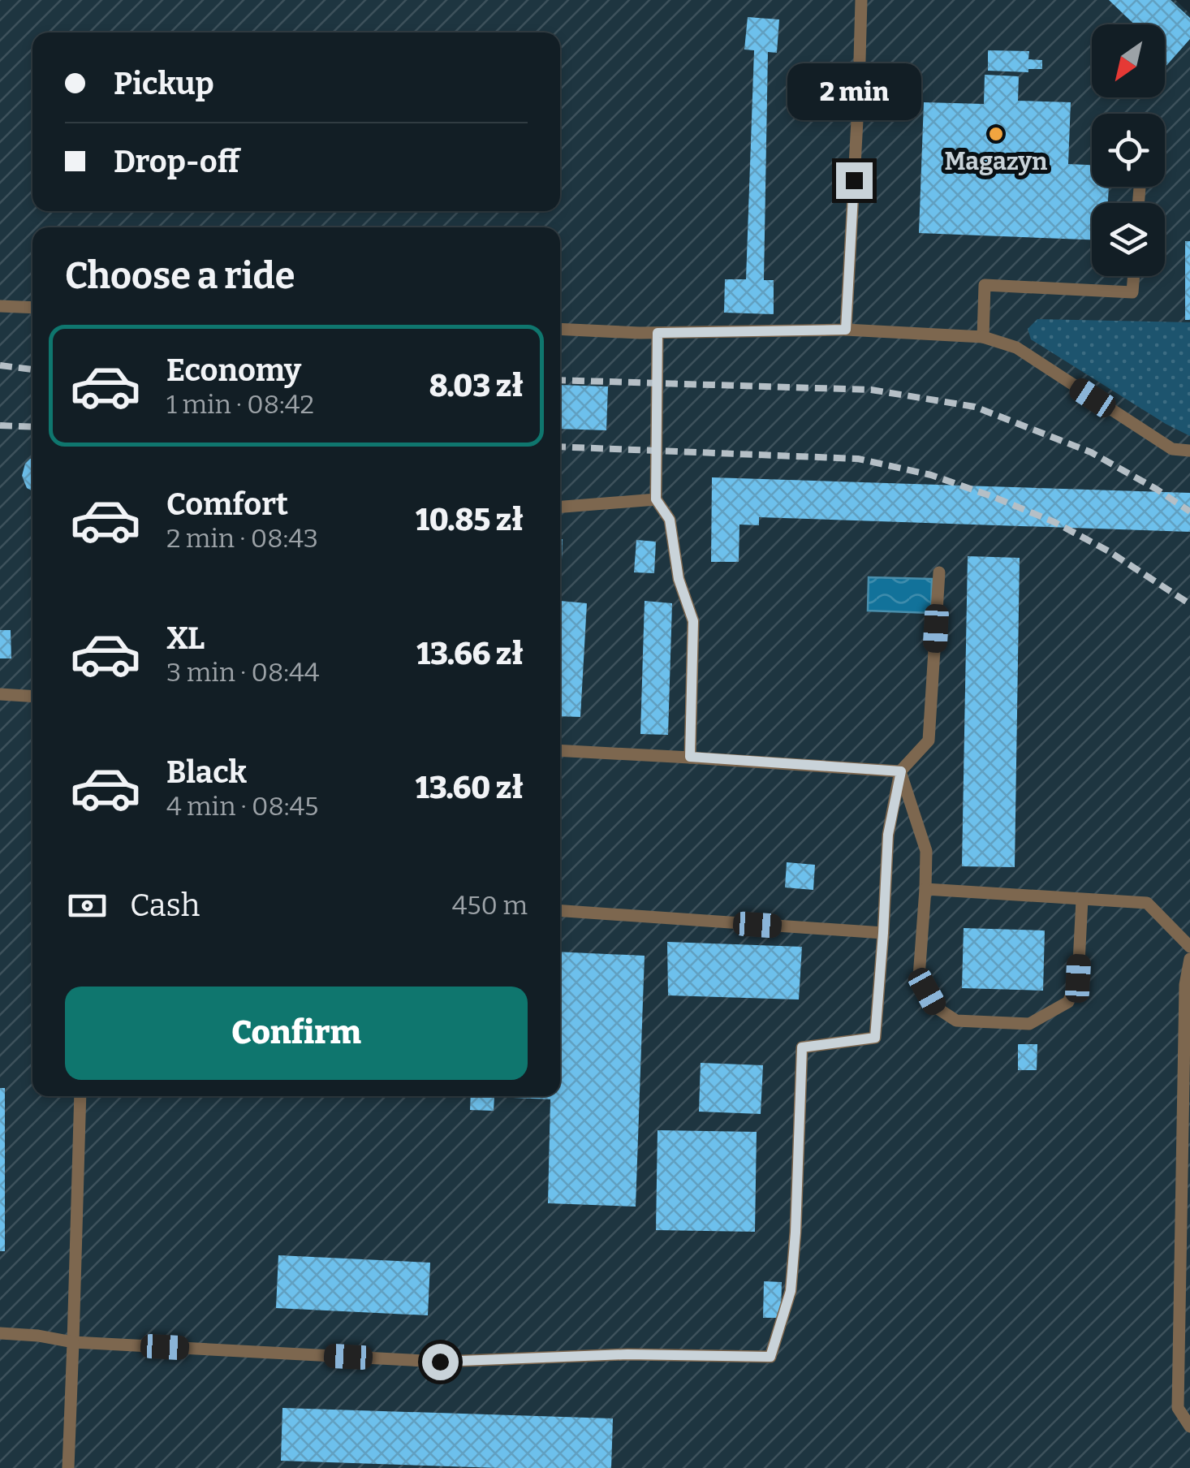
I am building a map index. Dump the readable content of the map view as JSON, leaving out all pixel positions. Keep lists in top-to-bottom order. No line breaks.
{"places":["Magazyn"],"north":"bottom left","page":{"banner":["Pickup","Drop-off"],"bubble":"2 min","heading":"Choose a ride","list":[{"name":"Economy","note":"1 min · 08:42","value":"8.03 zł"},{"name":"Comfort","note":"2 min · 08:43","value":"10.85 zł"},{"name":"XL","note":"3 min · 08:44","value":"13.66 zł"},{"name":"Black","note":"4 min · 08:45","value":"13.60 zł"}],"pay":["Cash","450 m"],"buttons":"Confirm"}}
